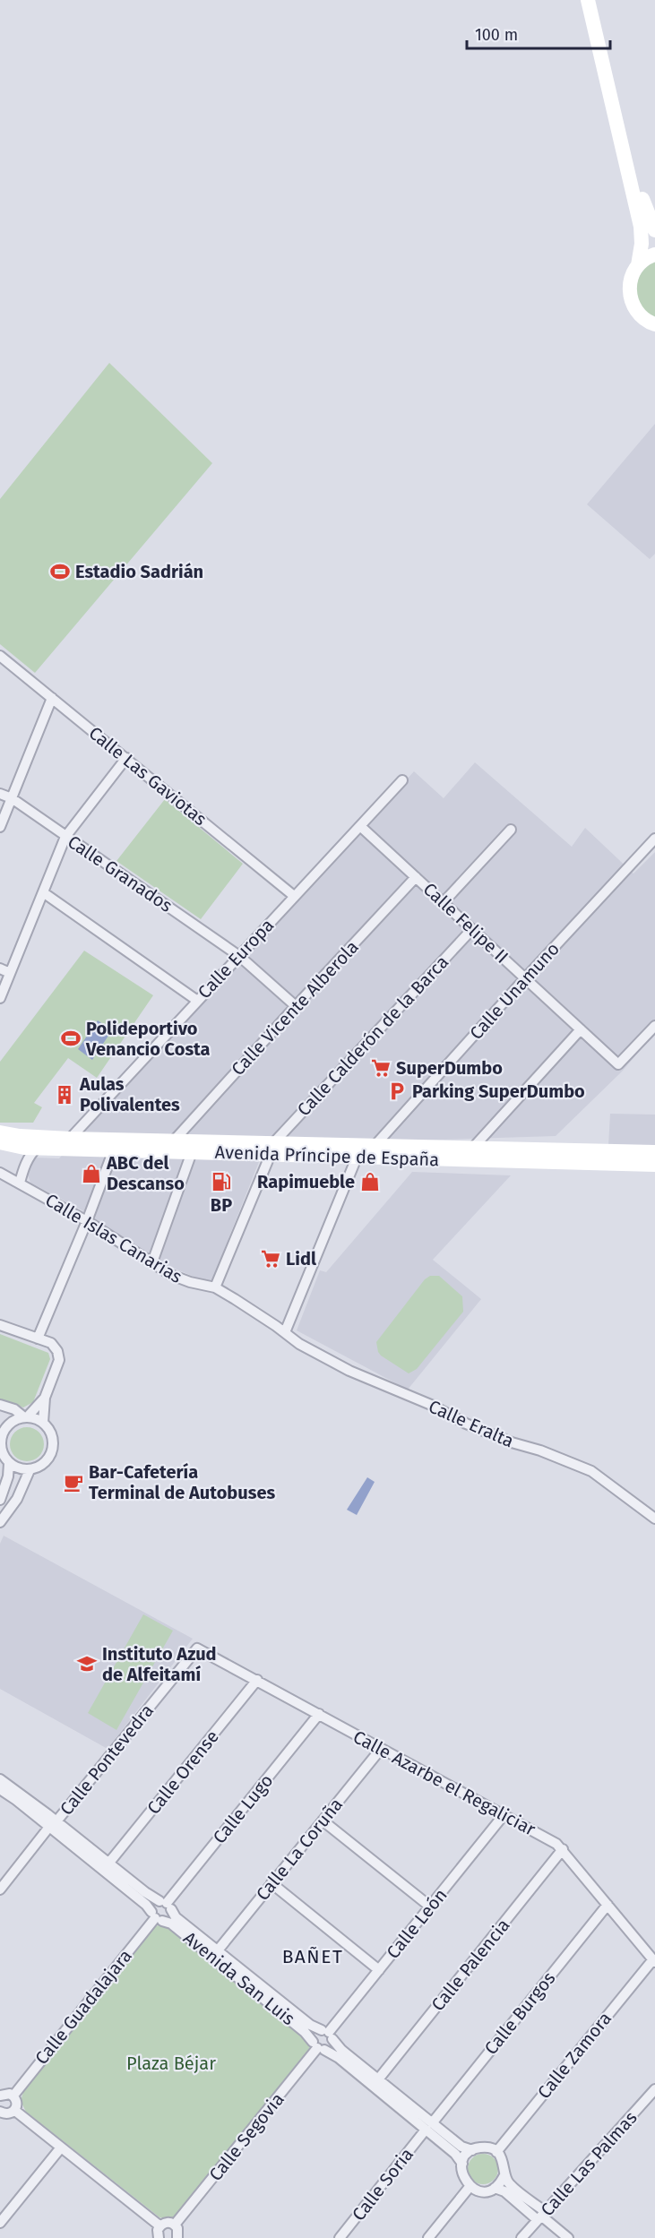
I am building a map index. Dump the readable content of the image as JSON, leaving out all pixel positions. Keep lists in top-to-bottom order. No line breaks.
{"streets":{"main road":["Avenida Príncipe de España"],"street":["Calle Las Gaviotas","Calle Granados","Calle Felipe II","Calle Europa","Calle Unamuno","Calle Vicente Alberola","Calle Calderón de la Barca","Calle Islas Canarias","Calle Eralta","Calle Pontevedra","Calle Orense","Calle Azarbe el Regaliciar","Calle Lugo","Calle La Coruña","Calle León","Calle Palencia","Avenida San Luis","Calle Guadalajara","Calle Burgos","Calle Zamora","Calle Segovia","Calle Las Palmas","Calle Soria"]},"crossings":[["Calle Las Gaviotas","Calle Europa"],["Calle Granados","Calle Europa"],["Calle Granados","Calle Vicente Alberola"],["Calle Felipe II","Calle Europa"],["Calle Felipe II","Calle Unamuno"],["Calle Felipe II","Calle Vicente Alberola"],["Calle Felipe II","Calle Calderón de la Barca"],["Calle Europa","Avenida Príncipe de España"],["Calle Unamuno","Avenida Príncipe de España"],["Calle Vicente Alberola","Avenida Príncipe de España"],["Calle Calderón de la Barca","Avenida Príncipe de España"],["Calle Islas Canarias","Calle Eralta"],["Calle Pontevedra","Calle Azarbe el Regaliciar"],["Calle Pontevedra","Avenida San Luis"],["Calle Orense","Calle Azarbe el Regaliciar"],["Calle Orense","Avenida San Luis"],["Calle Azarbe el Regaliciar","Calle Lugo"],["Calle Azarbe el Regaliciar","Calle La Coruña"],["Calle Azarbe el Regaliciar","Calle León"],["Calle Azarbe el Regaliciar","Calle Palencia"],["Calle Azarbe el Regaliciar","Calle Burgos"],["Calle Azarbe el Regaliciar","Calle Zamora"],["Calle Lugo","Avenida San Luis"],["Calle La Coruña","Avenida San Luis"],["Calle León","Avenida San Luis"],["Calle Palencia","Avenida San Luis"],["Avenida San Luis","Calle Guadalajara"],["Avenida San Luis","Calle Burgos"],["Avenida San Luis","Calle Zamora"],["Avenida San Luis","Calle Segovia"],["Avenida San Luis","Calle Soria"],["Calle Burgos","Calle Soria"]],"districts":["BAÑET"],"parks":["Plaza Béjar"],"places":{"sports":["Estadio Sadrián","Polideportivo Venancio Costa"],"supermarket":["SuperDumbo","Lidl"],"parking":["Parking SuperDumbo"],"building":["Aulas Polivalentes"],"shop":["ABC del Descanso","Rapimueble"],"fuel station":["BP"],"cafe":["Bar-Cafetería Terminal de Autobuses"],"school or university":["Instituto Azud de Alfeitamí"]},"scale_bar":"100 m"}
